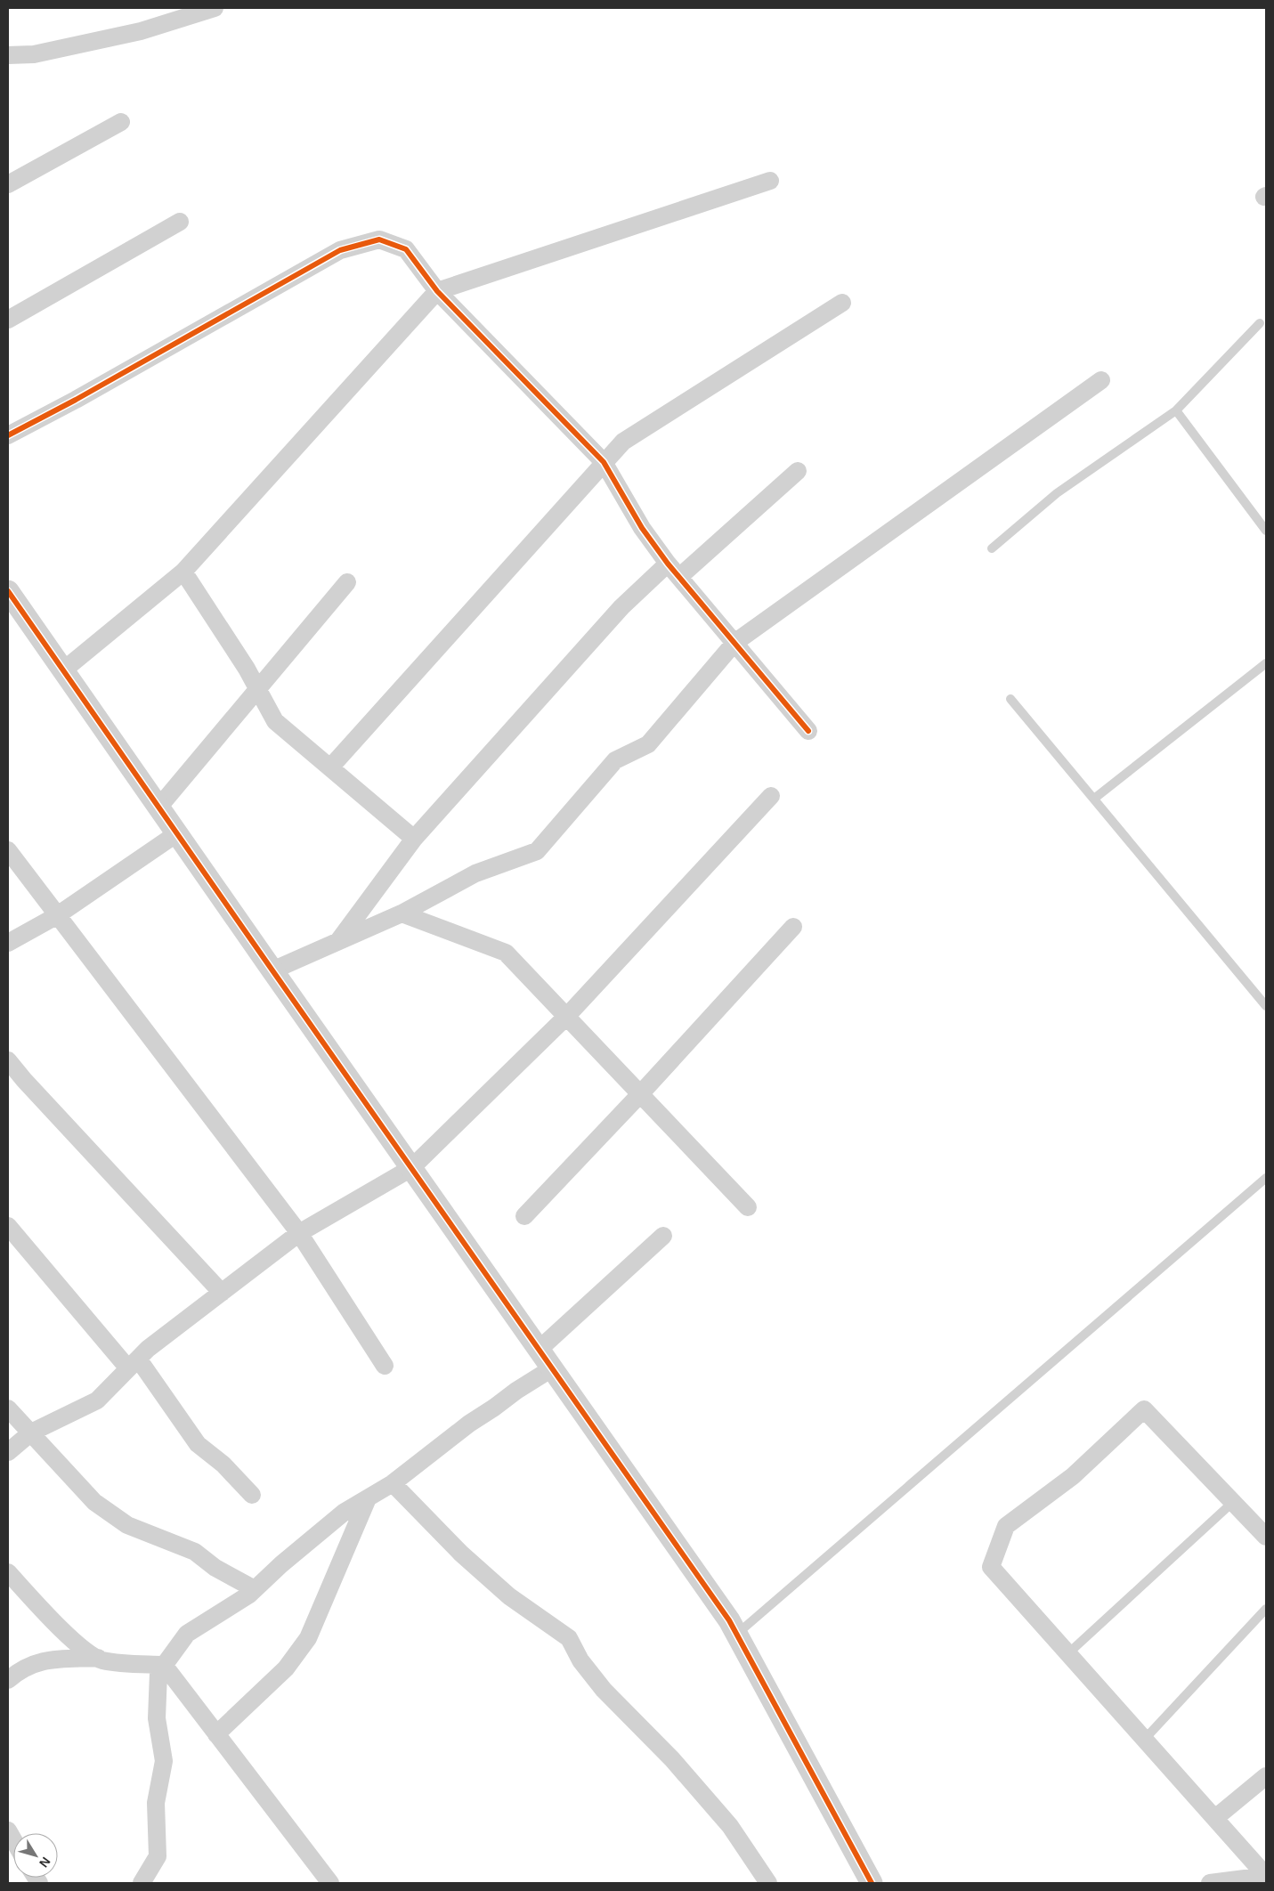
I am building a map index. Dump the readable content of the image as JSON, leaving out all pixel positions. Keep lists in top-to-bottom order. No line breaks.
{"north":"bottom right"}
